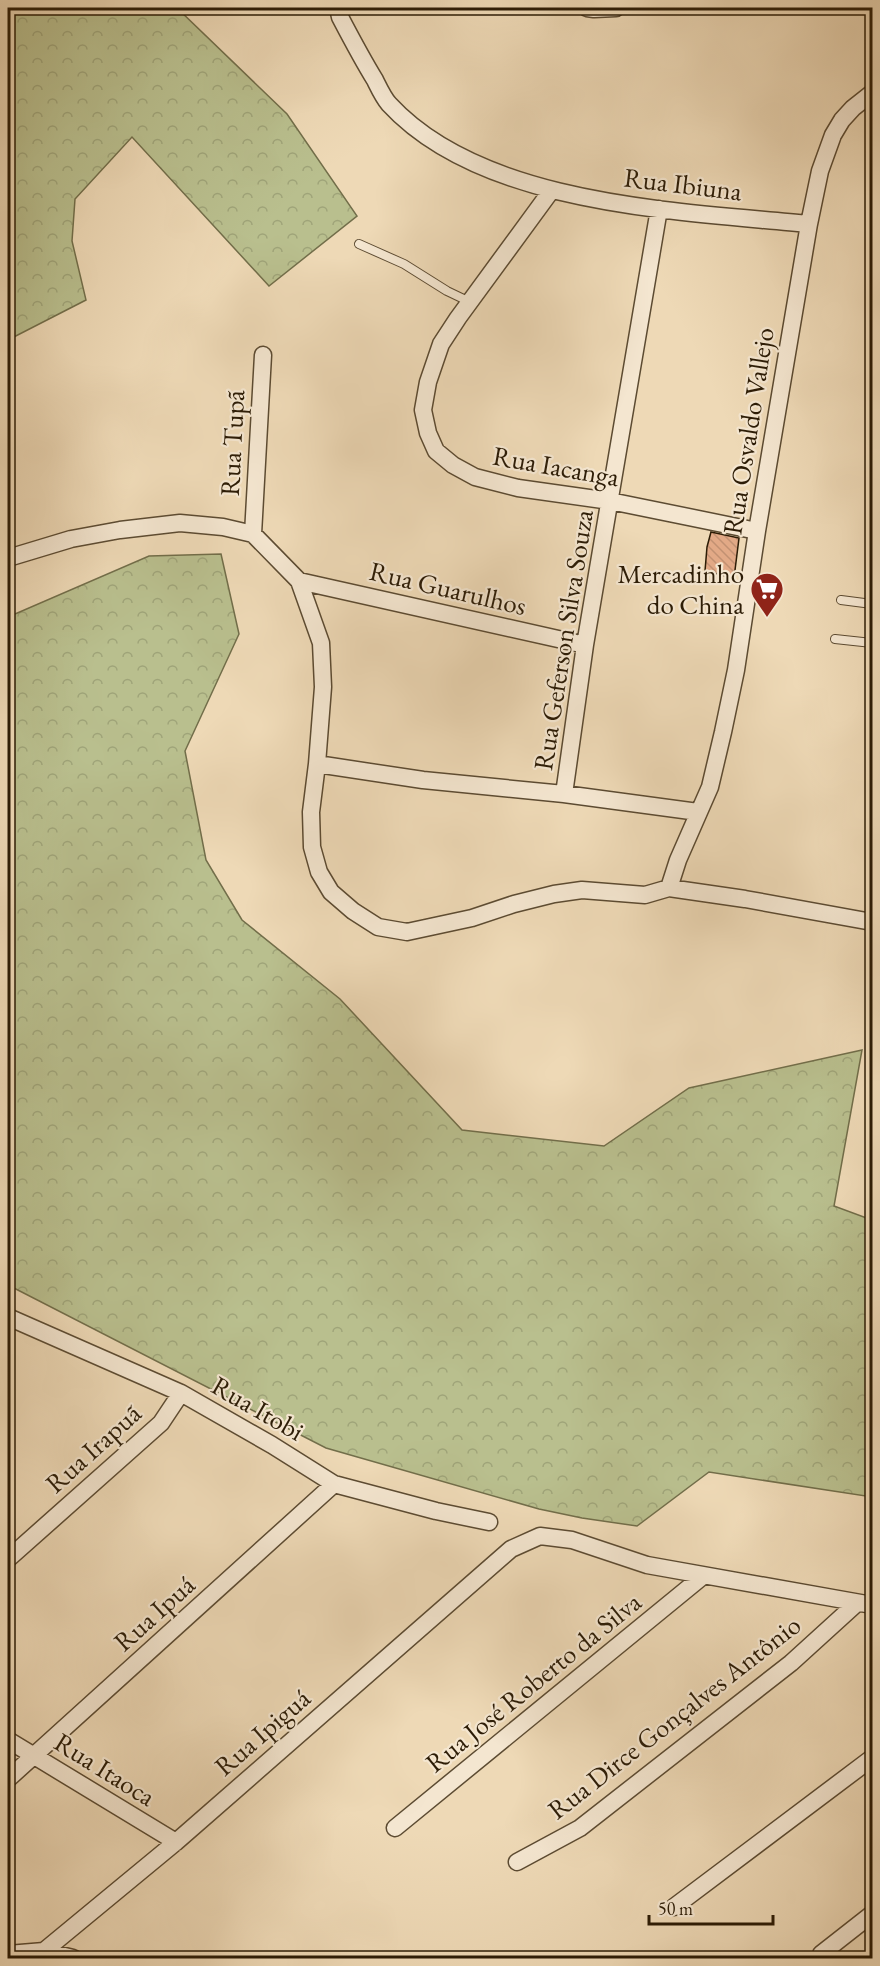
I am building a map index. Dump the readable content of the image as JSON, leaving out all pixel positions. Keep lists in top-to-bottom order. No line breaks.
{"streets":{"street":["Rua Ibiuna","Rua Osvaldo Vallejo","Rua Tupã","Rua Iacanga","Rua Guarulhos","Rua Geferson Silva Souza","Rua Itobi","Rua Irapuã","Rua Ipuá","Rua José Roberto da Silva","Rua Dirce Gonçalves Antônio","Rua Ipiguá","Rua Itaoca"]},"crossings":[["Rua Ibiuna","Rua Osvaldo Vallejo"],["Rua Ibiuna","Rua Iacanga"],["Rua Ibiuna","Rua Geferson Silva Souza"],["Rua Osvaldo Vallejo","Rua Iacanga"],["Rua Iacanga","Rua Geferson Silva Souza"],["Rua Guarulhos","Rua Geferson Silva Souza"],["Rua Itobi","Rua Irapuã"],["Rua Itobi","Rua Ipuá"],["Rua Ipuá","Rua Itaoca"],["Rua José Roberto da Silva","Rua Ipiguá"],["Rua Dirce Gonçalves Antônio","Rua Ipiguá"],["Rua Ipiguá","Rua Itaoca"]],"places":{"supermarket":["Mercadinho do China"]},"scale_bar":"50 m"}
